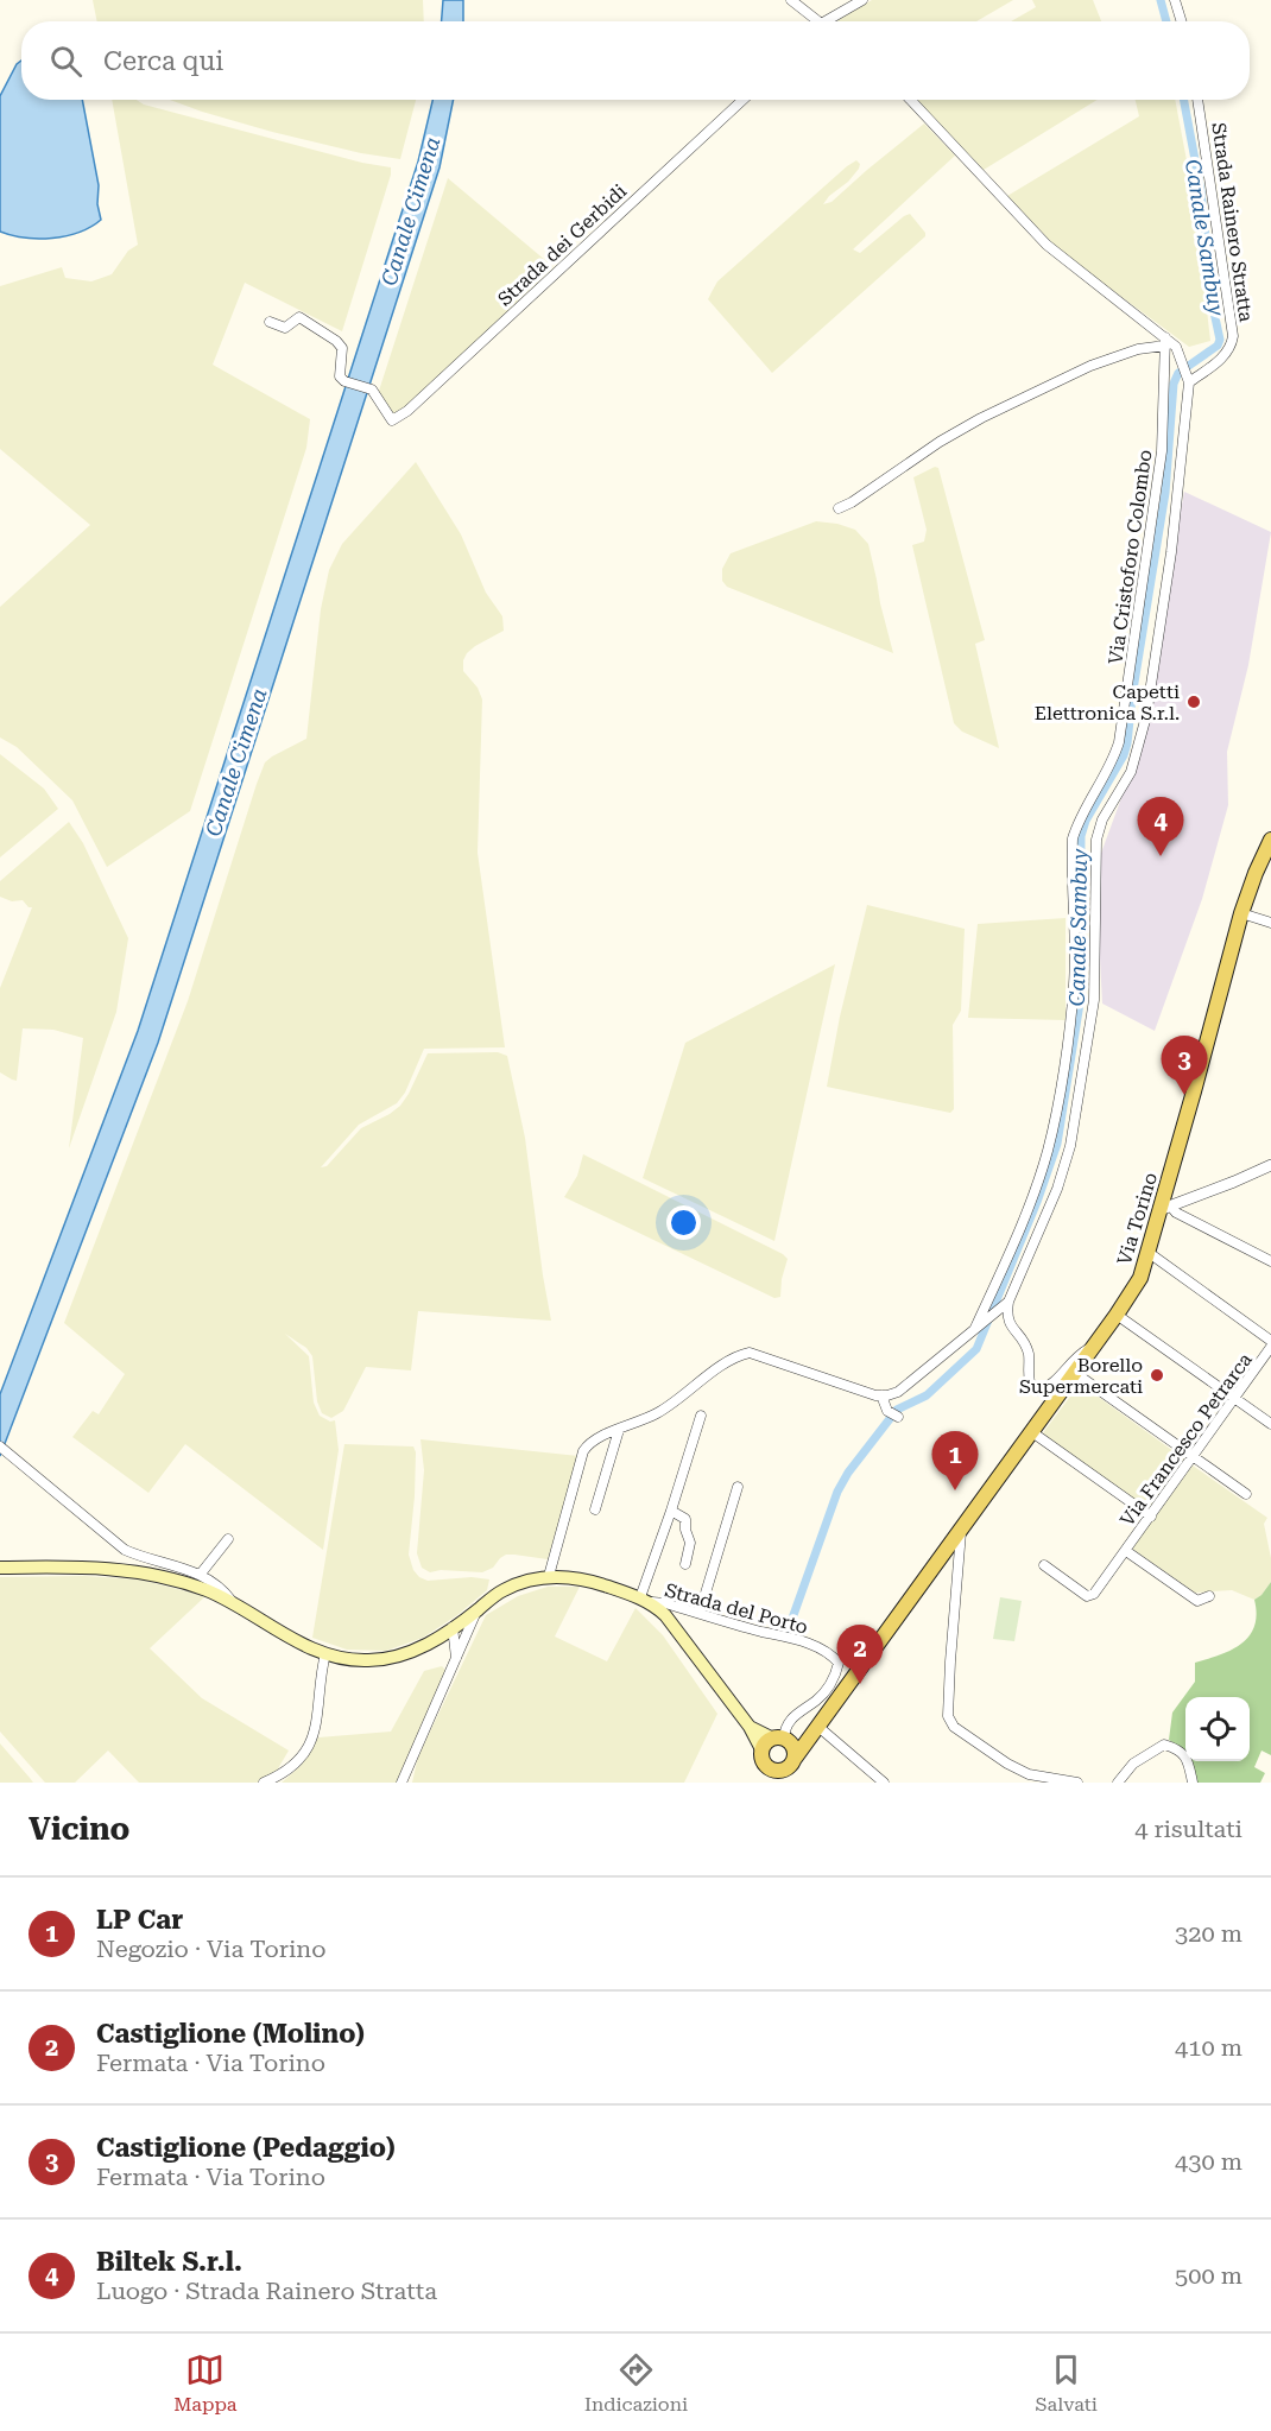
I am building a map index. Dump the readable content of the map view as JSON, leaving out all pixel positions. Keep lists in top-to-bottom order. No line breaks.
{"streets":{"main road":["Via Torino"],"street":["Strada Rainero Stratta","Strada dei Gerbidi","Via Cristoforo Colombo","Via Francesco Petrarca","Strada del Porto"]},"water":["Canale Cimena","Canale Sambuy"],"places":["Capetti Elettronica S.r.l.","Borello Supermercati"],"page":{"search":"Cerca qui","pins":["4","3","1","2"],"heading":["Vicino","4 risultati"],"list":[{"mark":"1","name":"LP Car","note":"Negozio · Via Torino","value":"320 m"},{"mark":"2","name":"Castiglione (Molino)","note":"Fermata · Via Torino","value":"410 m"},{"mark":"3","name":"Castiglione (Pedaggio)","note":"Fermata · Via Torino","value":"430 m"},{"mark":"4","name":"Biltek S.r.l.","note":"Luogo · Strada Rainero Stratta","value":"500 m"}],"nav":["Mappa","Indicazioni","Salvati"]}}
